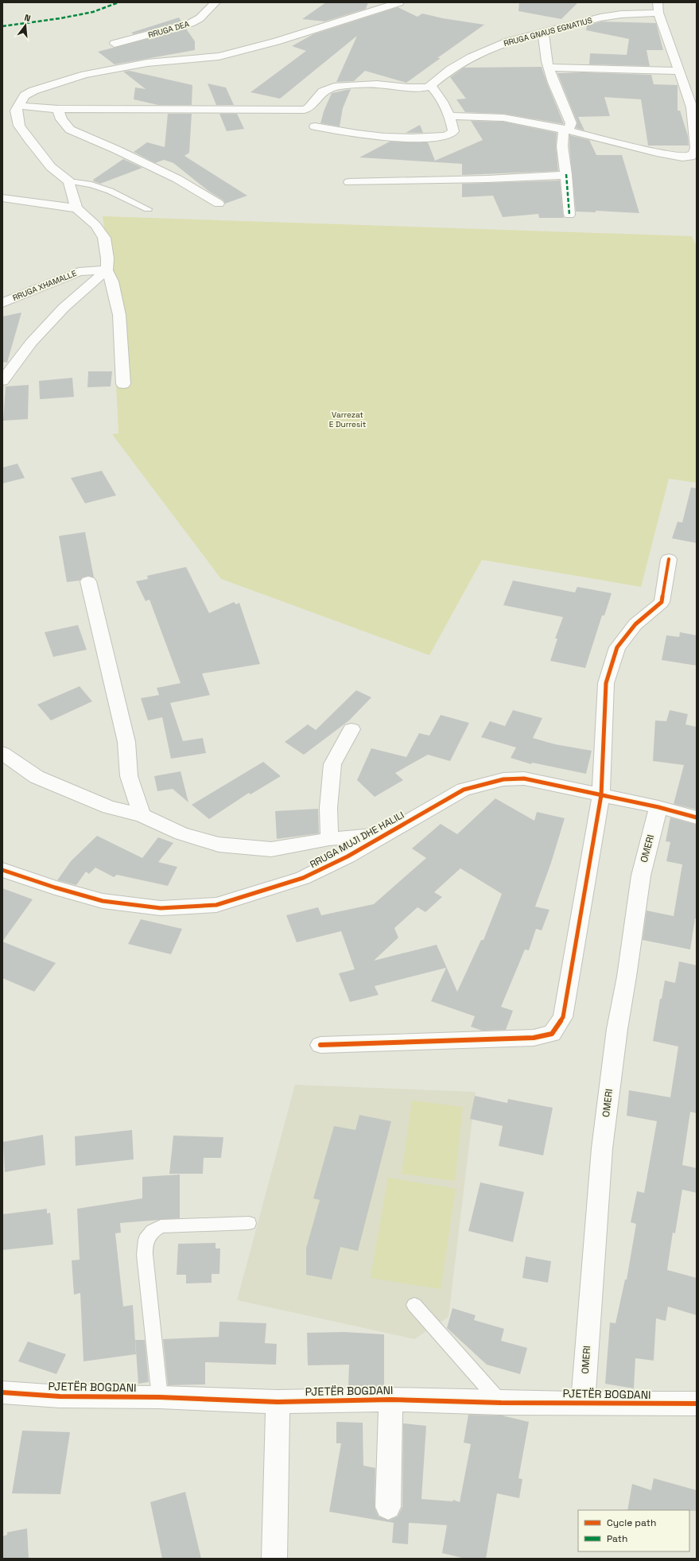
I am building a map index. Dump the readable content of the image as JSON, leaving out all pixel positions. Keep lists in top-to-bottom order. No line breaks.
{"streets":{"street":["RRUGA DEA","RRUGA GNAUS EGNATIUS","RRUGA XHAMALLE","RRUGA MUJI DHE HALILI","OMERI","PJETËR BOGDANI"]},"crossings":[["RRUGA MUJI DHE HALILI","OMERI"],["OMERI","PJETËR BOGDANI"]],"parks":["Varrezat E Durresit"],"legend":["Cycle path","Path"],"north":"top"}
